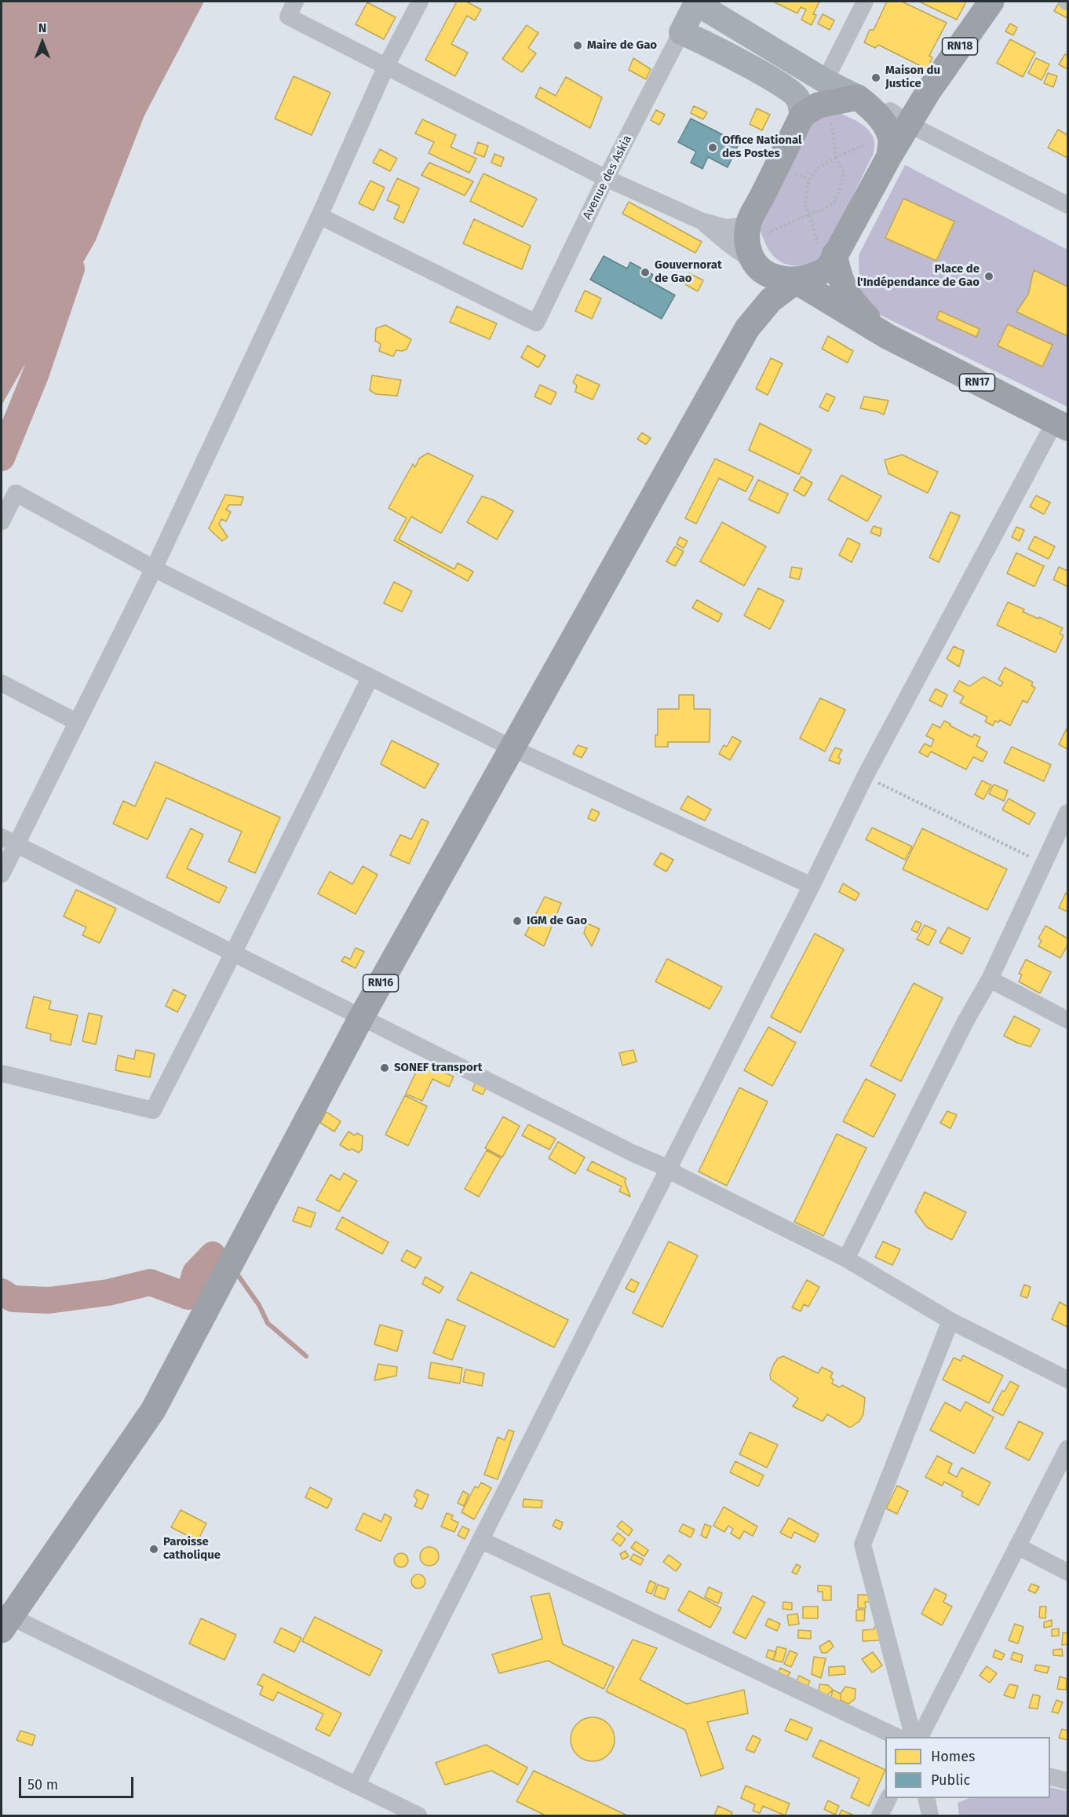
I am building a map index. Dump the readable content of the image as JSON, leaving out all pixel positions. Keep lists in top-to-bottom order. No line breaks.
{"streets":{"main road":["RN18","RN17","RN16"],"street":["Avenue des Askia"]},"crossings":[["RN17","RN16"]],"places":["Maire de Gao","Maison du Justice","Office National des Postes","Gouvernorat de Gao","Place de l'Indépendance de Gao","IGM de Gao","SONEF transport","Paroisse catholique"],"legend":["Homes","Public"],"scale_bar":"50 m","north":"top"}
